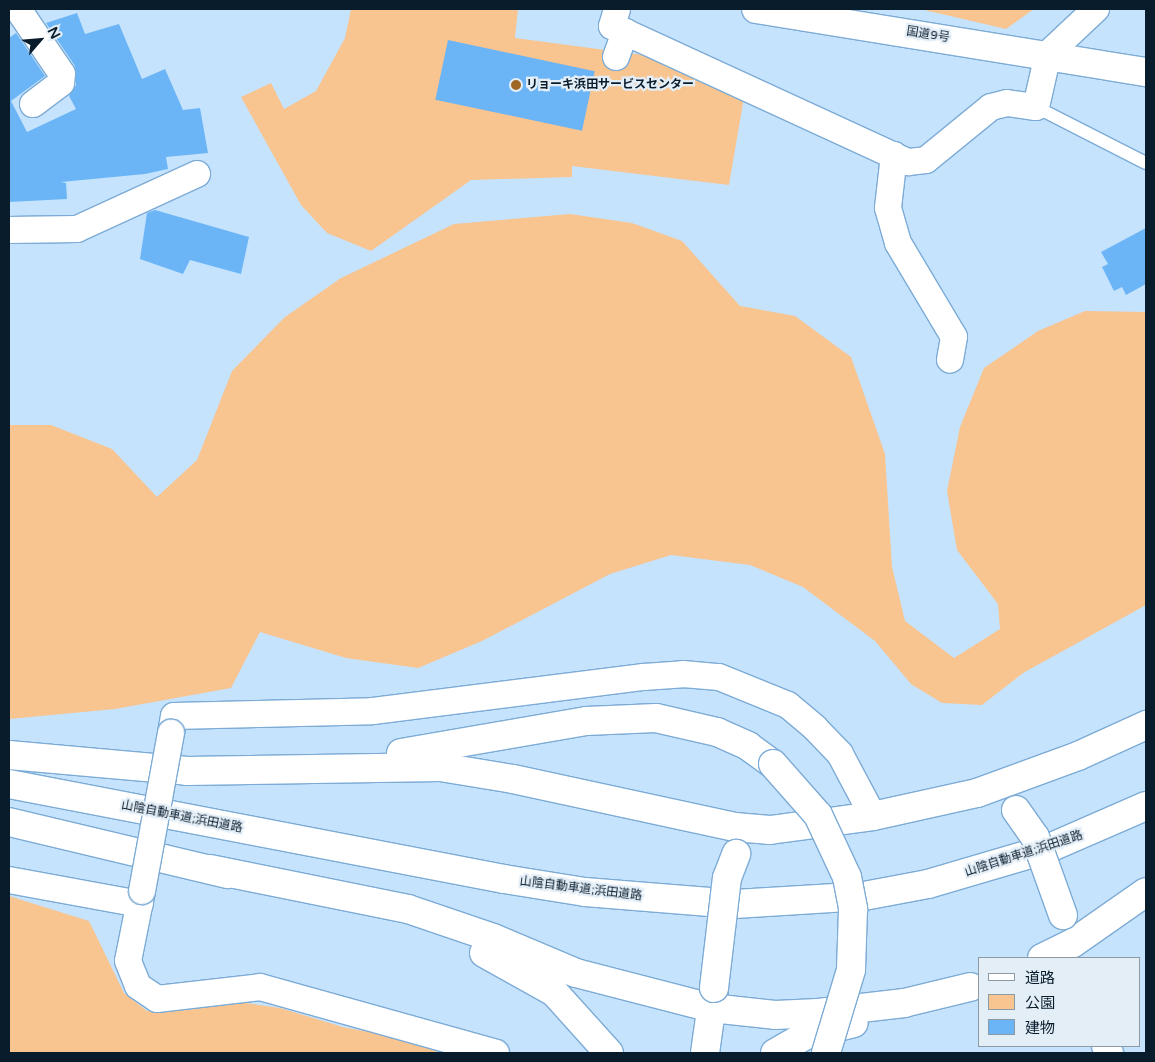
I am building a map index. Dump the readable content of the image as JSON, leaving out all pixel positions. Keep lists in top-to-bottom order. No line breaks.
{"streets":{"main road":["国道9号","山陰自動車道;浜田道路"]},"places":["リョーキ浜田サービスセンター"],"legend":["道路","公園","建物"],"north":"top right"}
